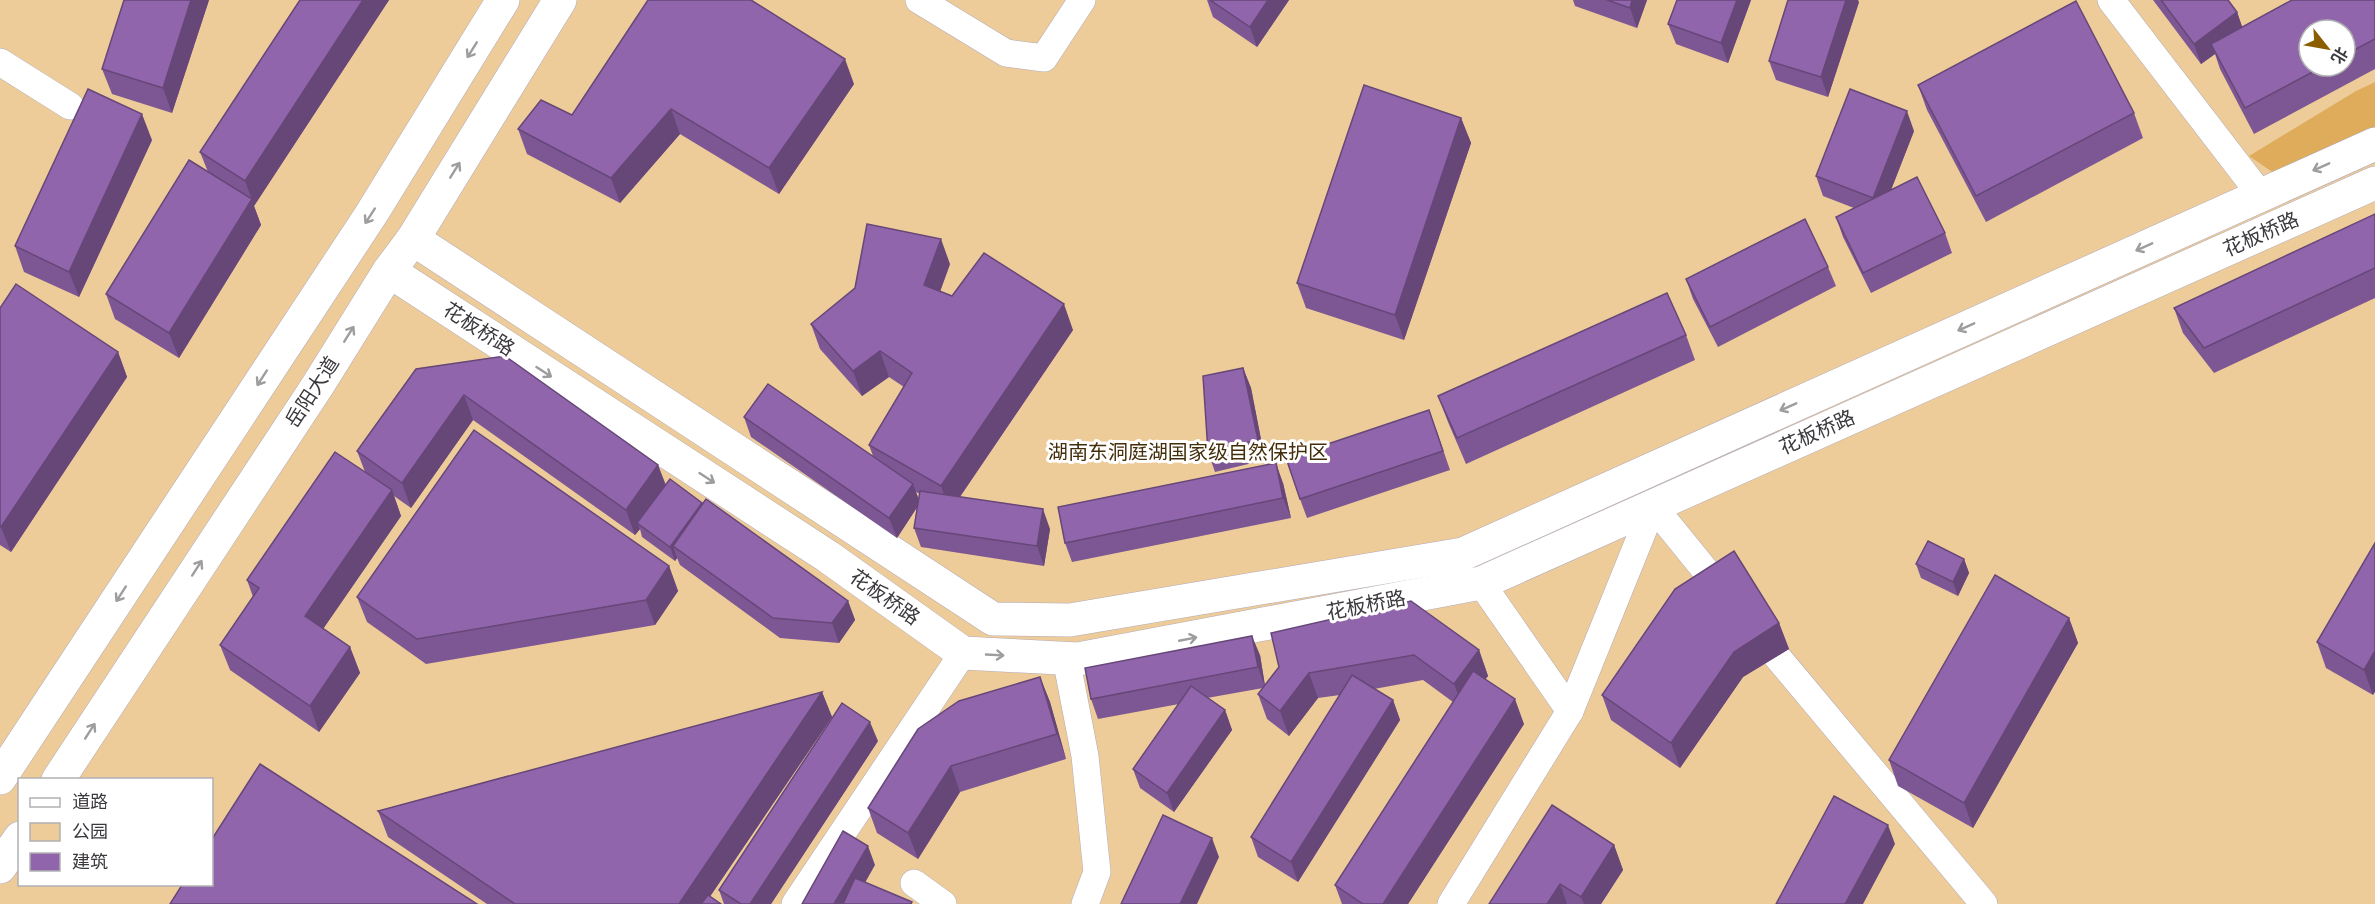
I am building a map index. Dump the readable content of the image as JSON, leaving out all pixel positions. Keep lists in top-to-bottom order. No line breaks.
{"streets":{"street":["花板桥路","岳阳大道"]},"crossings":[["花板桥路","岳阳大道"]],"parks":["湖南东洞庭湖国家级自然保护区"],"legend":["道路","公园","建筑"],"north":"bottom right"}
